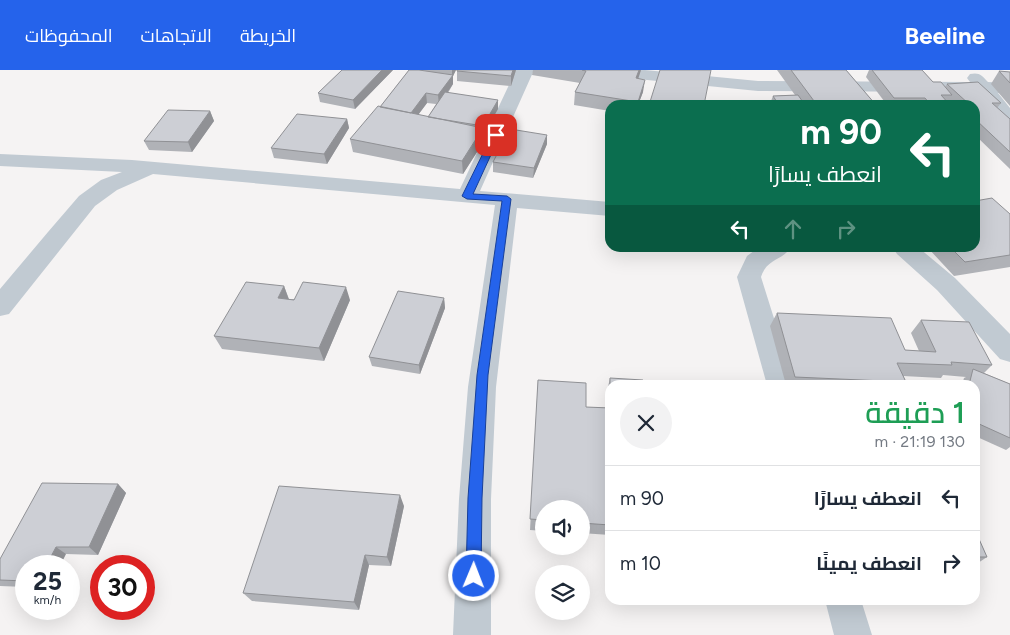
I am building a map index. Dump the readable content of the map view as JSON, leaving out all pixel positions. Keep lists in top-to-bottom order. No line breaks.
{"page":{"header":"Beeline","nav":["الخريطة","الاتجاهات","المحفوظات"],"turn":["90 m","انعطف يسارًا"],"heading":["1 دقيقة","130 m · 21:19"],"list":[{"name":"انعطف يسارًا","value":"90 m"},{"name":"انعطف يمينًا","value":"10 m"}],"speed":"25 km/h","limit":"30"}}
